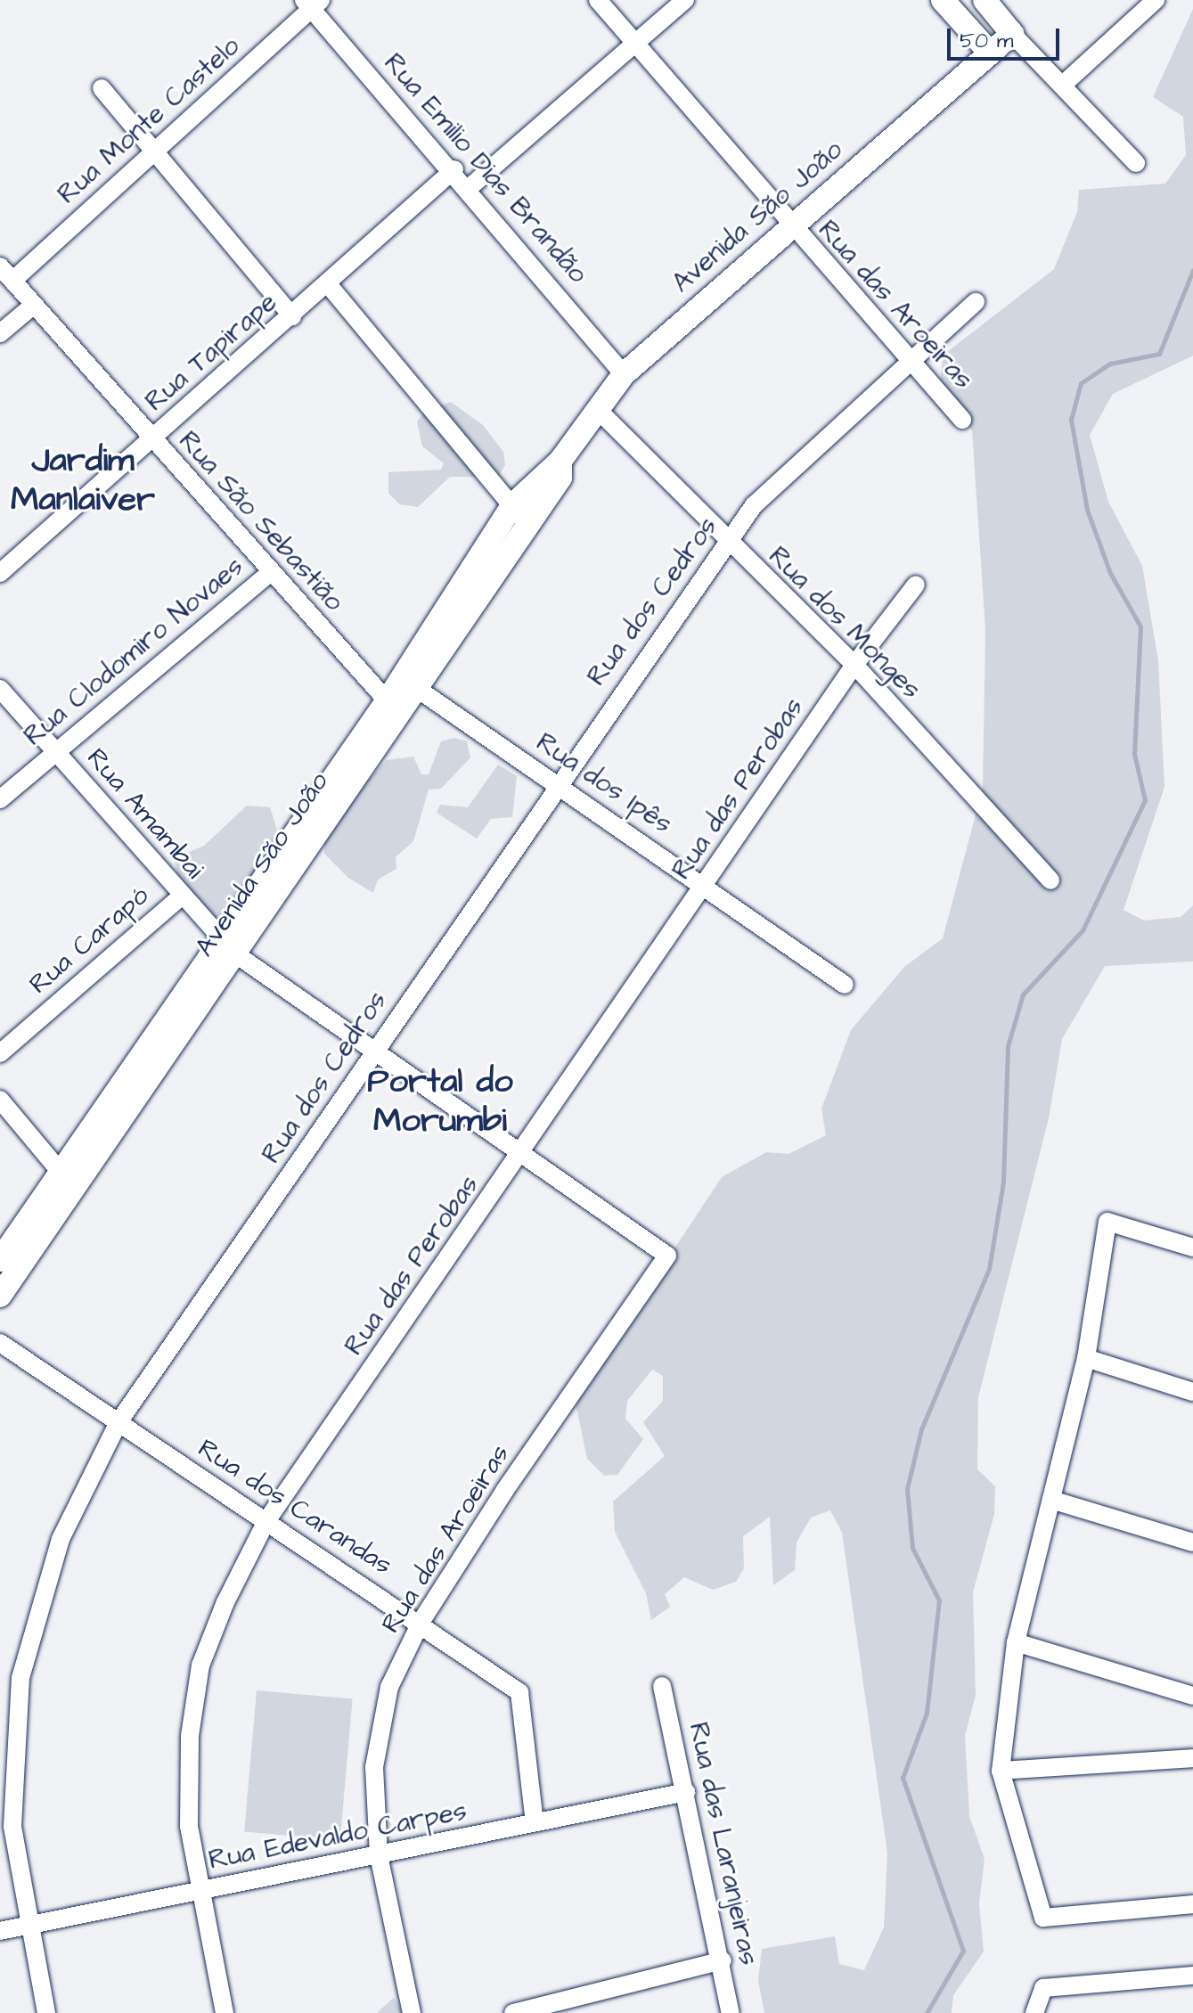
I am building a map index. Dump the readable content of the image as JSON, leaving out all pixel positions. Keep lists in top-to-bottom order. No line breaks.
{"streets":{"street":["Rua Monte Castelo","Rua Emilio Dias Brandão","Avenida São João","Rua das Aroeiras","Rua Tapirape","Rua São Sebastião","Rua dos Cedros","Rua dos Monges","Rua Clodomiro Novaes","Rua dos Ipês","Rua das Perobas","Rua Amambai","Rua Carapó","Rua dos Carandas","Rua Edevaldo Carpes","Rua das Laranjeiras"]},"crossings":[["Rua Monte Castelo","Rua Emilio Dias Brandão"],["Rua Monte Castelo","Rua São Sebastião"],["Rua Emilio Dias Brandão","Avenida São João"],["Rua Emilio Dias Brandão","Rua Tapirape"],["Avenida São João","Rua das Aroeiras"],["Avenida São João","Rua São Sebastião"],["Avenida São João","Rua dos Monges"],["Avenida São João","Rua dos Ipês"],["Avenida São João","Rua Amambai"],["Rua das Aroeiras","Rua dos Cedros"],["Rua das Aroeiras","Rua Amambai"],["Rua das Aroeiras","Rua dos Carandas"],["Rua das Aroeiras","Rua Edevaldo Carpes"],["Rua Tapirape","Rua São Sebastião"],["Rua São Sebastião","Rua Clodomiro Novaes"],["Rua dos Cedros","Rua dos Monges"],["Rua dos Cedros","Rua dos Ipês"],["Rua dos Cedros","Rua Amambai"],["Rua dos Cedros","Rua dos Carandas"],["Rua dos Cedros","Rua Edevaldo Carpes"],["Rua dos Monges","Rua das Perobas"],["Rua Clodomiro Novaes","Rua Amambai"],["Rua dos Ipês","Rua das Perobas"],["Rua das Perobas","Rua Amambai"],["Rua das Perobas","Rua dos Carandas"],["Rua das Perobas","Rua Edevaldo Carpes"],["Rua Amambai","Rua Carapó"],["Rua dos Carandas","Rua Edevaldo Carpes"],["Rua Edevaldo Carpes","Rua das Laranjeiras"]],"districts":["Jardim Manlaiver","Portal do Morumbi"],"scale_bar":"50 m"}
